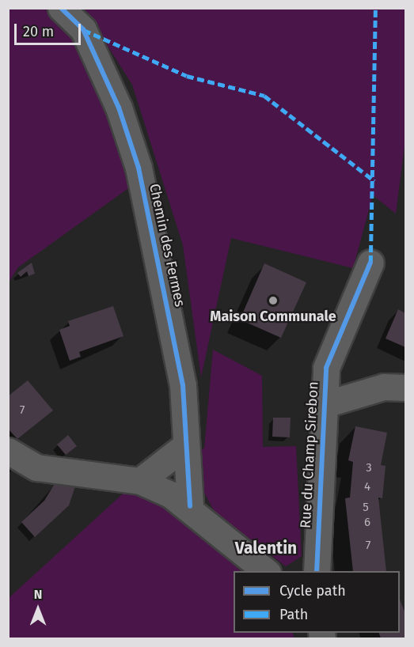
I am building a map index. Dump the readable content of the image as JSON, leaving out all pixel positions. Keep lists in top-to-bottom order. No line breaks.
{"streets":{"street":["Chemin des Fermes","Rue du Champ Sirebon"]},"districts":["Valentin"],"places":["Maison Communale"],"house_numbers":["7","3","4","5","6","7"],"legend":["Cycle path","Path"],"scale_bar":"20 m","north":"top"}
